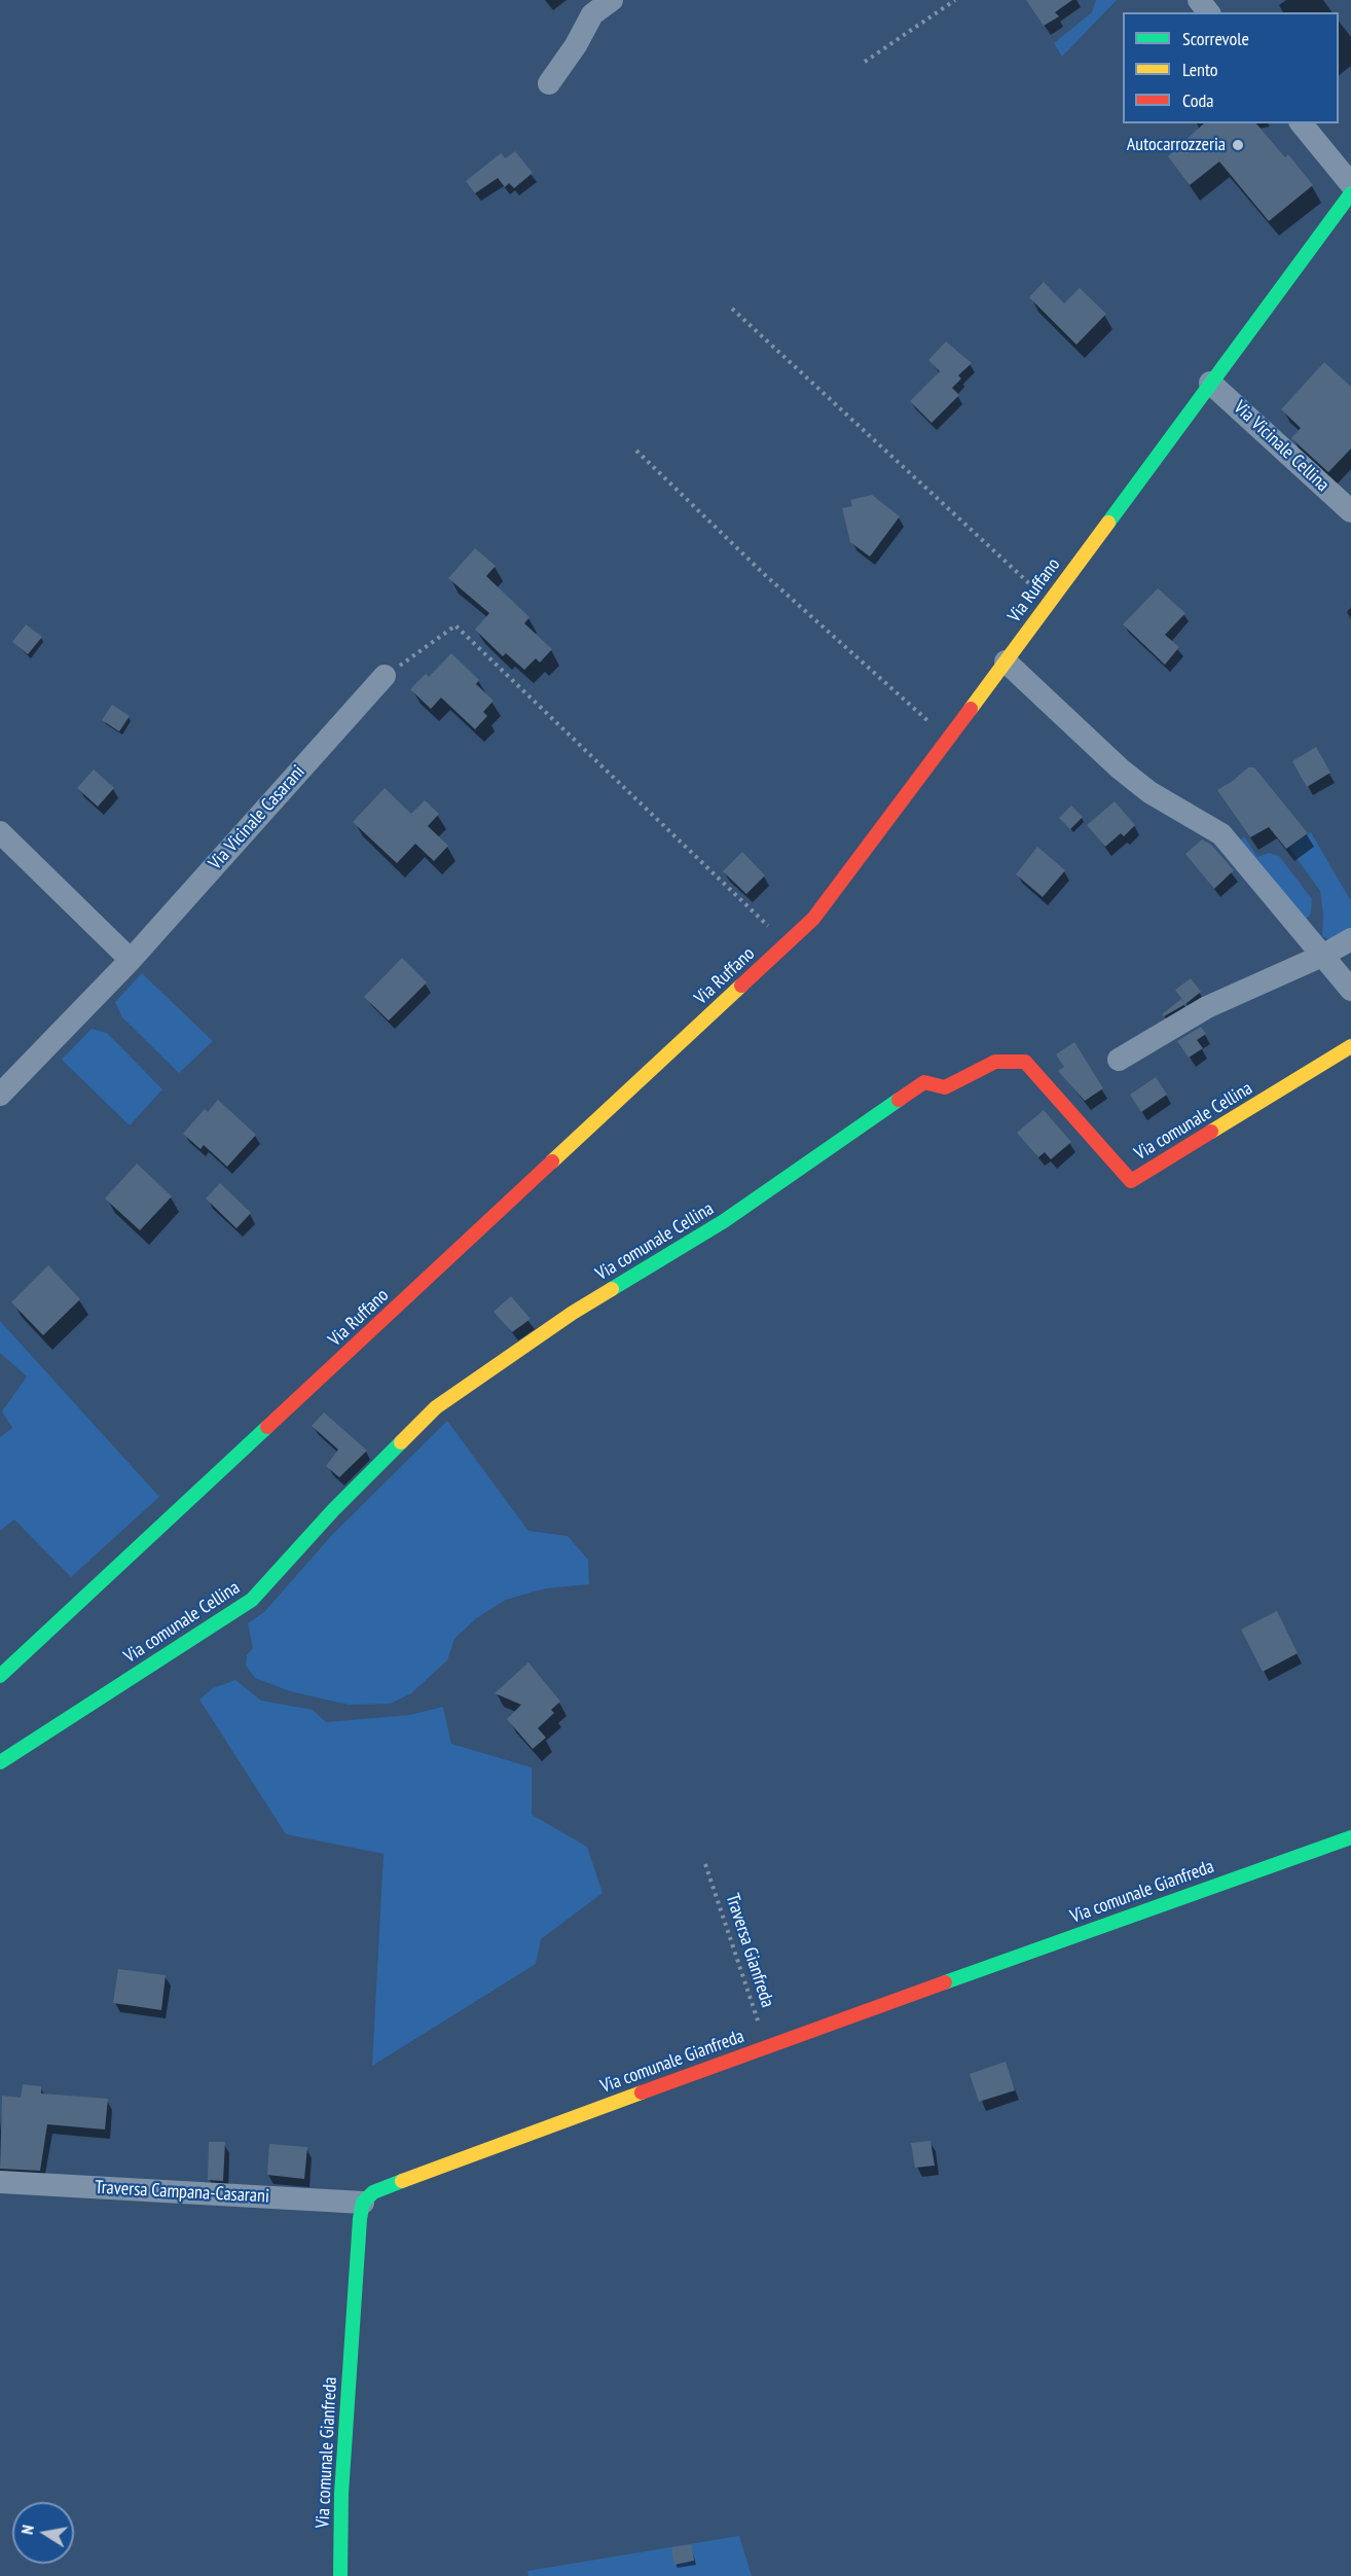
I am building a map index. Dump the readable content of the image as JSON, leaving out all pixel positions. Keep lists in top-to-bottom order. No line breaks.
{"streets":{"street":["Via Vicinale Cellina","Via Ruffano","Via Vicinale Casarani","Via comunale Cellina","Via comunale Gianfreda","Traversa Campana-Casarani"],"path":["Traversa Gianfreda"]},"crossings":[["Via Vicinale Cellina","Via Ruffano"],["Via comunale Gianfreda","Traversa Gianfreda"],["Via comunale Gianfreda","Traversa Campana-Casarani"]],"places":["Autocarrozzeria"],"legend":["Scorrevole","Lento","Coda"],"north":"left"}
